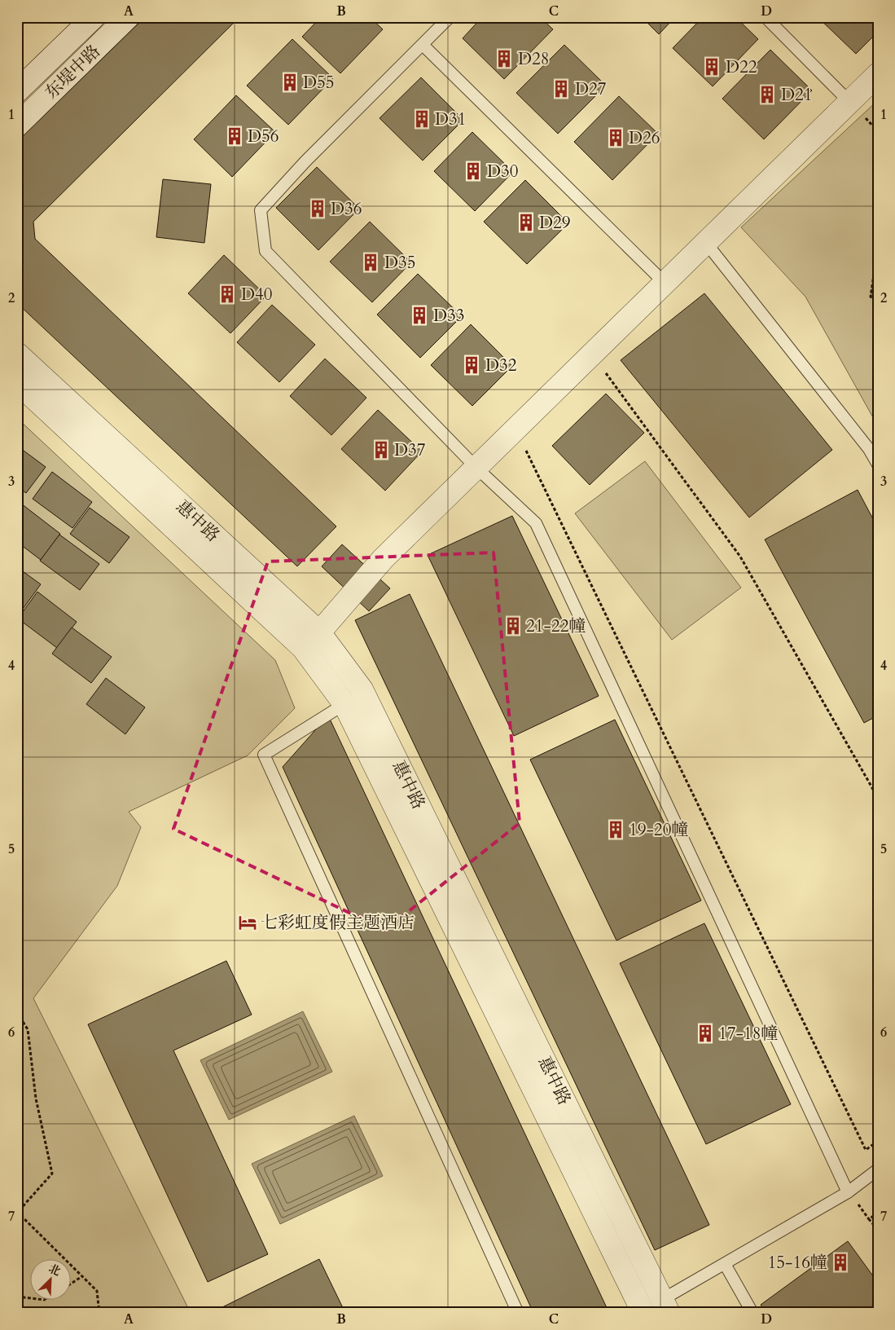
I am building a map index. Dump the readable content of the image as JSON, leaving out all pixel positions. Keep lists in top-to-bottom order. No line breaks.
{"streets":{"street":["东堤中路","惠中路"]},"places":{"building":["D28","D22","D55","D27","D21","D31","D56","D26","D30","D36","D29","D35","D40","D33","D32","D37","21-22幢","19-20幢","17-18幢","15-16幢"],"hotel":["七彩虹度假主题酒店"]},"north":"top right","grid":{"columns":["A","B","C","D"],"rows":["1","2","3","4","5","6","7"]}}
